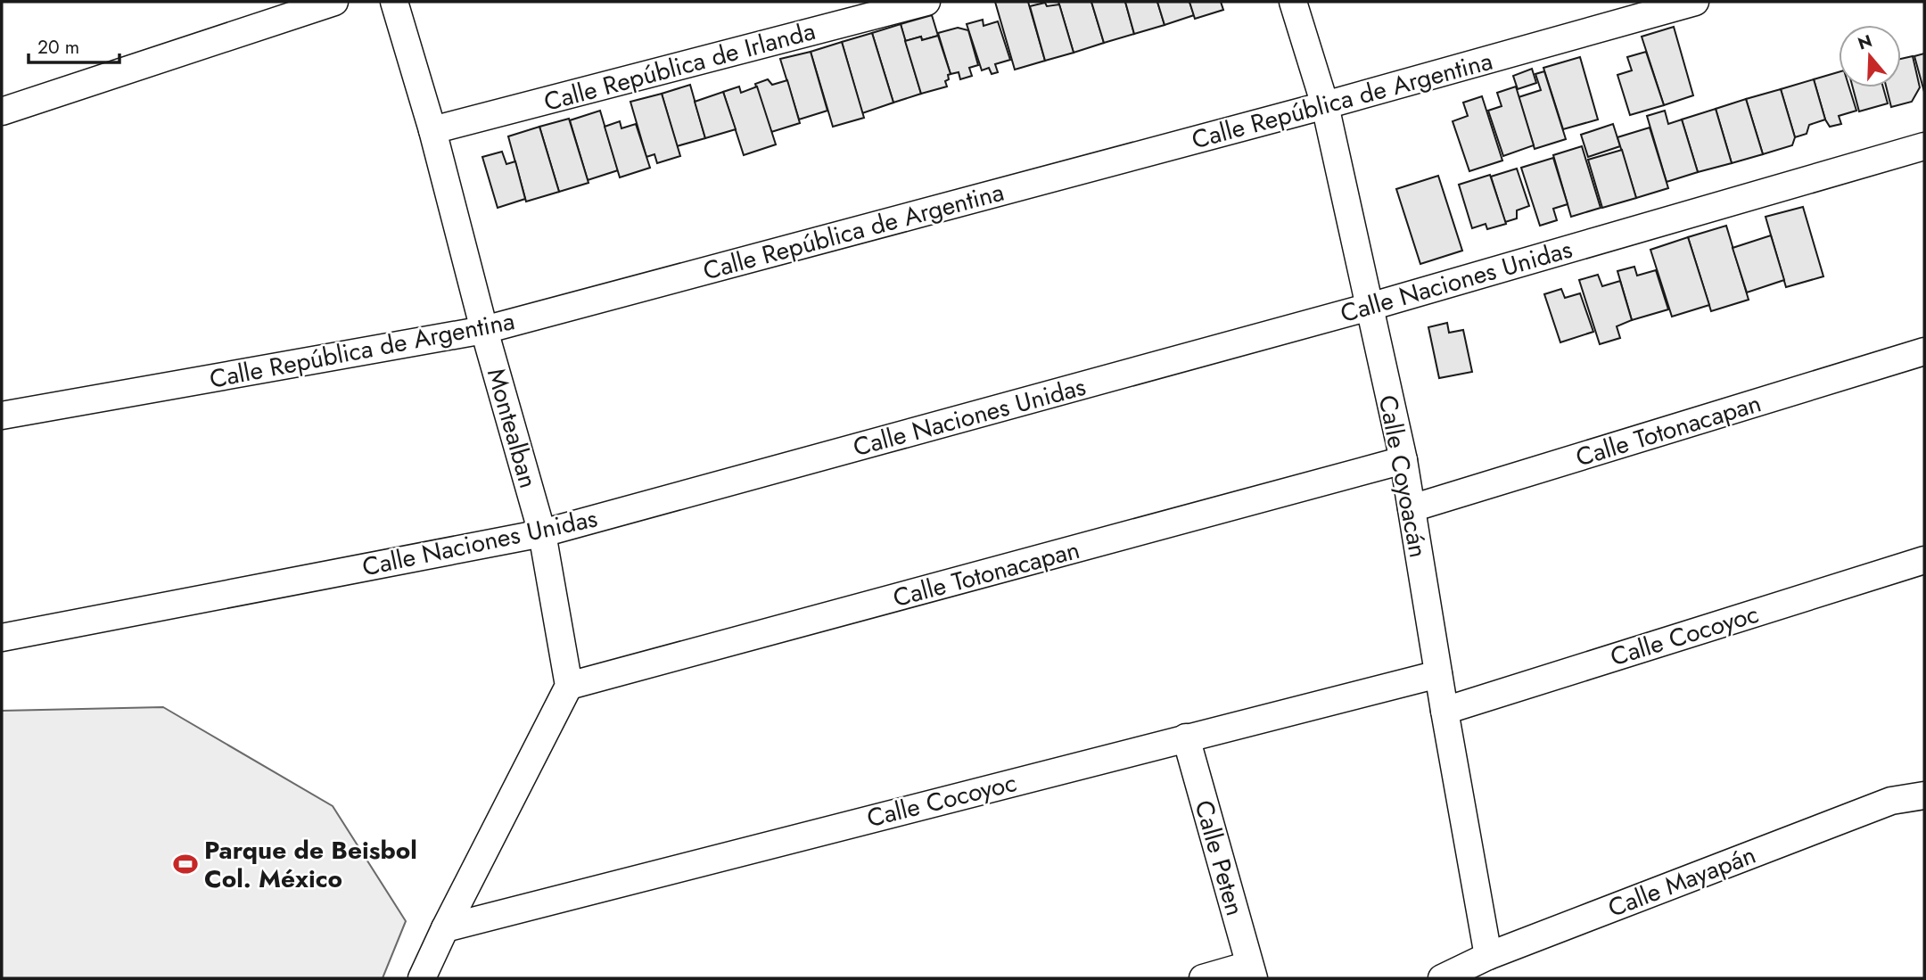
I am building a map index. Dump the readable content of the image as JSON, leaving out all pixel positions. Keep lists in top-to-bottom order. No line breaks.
{"streets":{"street":["Calle República de Irlanda","Calle República de Argentina","Calle Naciones Unidas","Montealban","Calle Totonacapan","Calle Coyoacán","Calle Cocoyoc","Calle Peten","Calle Mayapán"]},"crossings":[["Calle República de Irlanda","Montealban"],["Calle República de Argentina","Montealban"],["Calle República de Argentina","Calle Coyoacán"],["Calle Naciones Unidas","Montealban"],["Calle Naciones Unidas","Calle Coyoacán"],["Montealban","Calle Totonacapan"],["Calle Totonacapan","Calle Coyoacán"],["Calle Coyoacán","Calle Cocoyoc"],["Calle Coyoacán","Calle Mayapán"],["Calle Cocoyoc","Calle Peten"]],"places":{"sports":["Parque de Beisbol Col. México"]},"scale_bar":"20 m","north":"top"}
